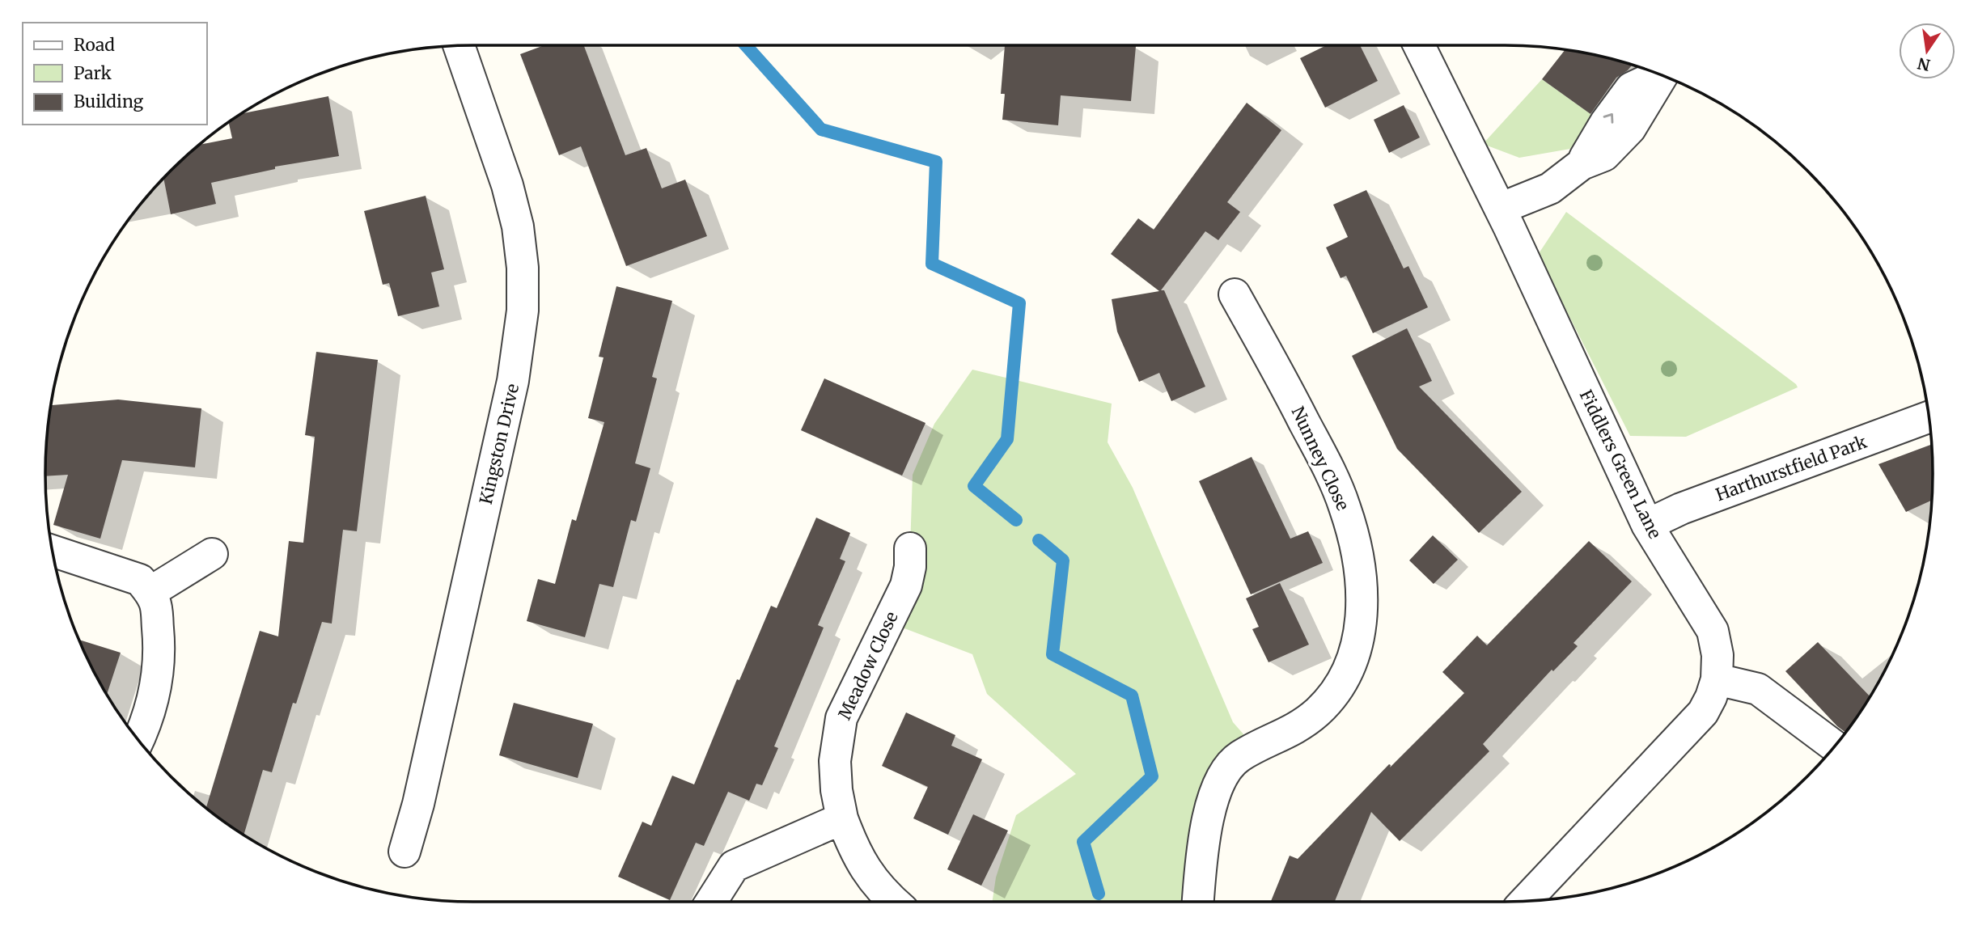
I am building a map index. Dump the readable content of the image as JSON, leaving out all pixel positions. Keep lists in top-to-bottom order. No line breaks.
{"streets":{"street":["Kingston Drive","Nunney Close","Fiddlers Green Lane","Harthurstfield Park","Meadow Close"]},"crossings":[["Fiddlers Green Lane","Harthurstfield Park"]],"legend":["Road","Park","Building"],"north":"bottom"}
